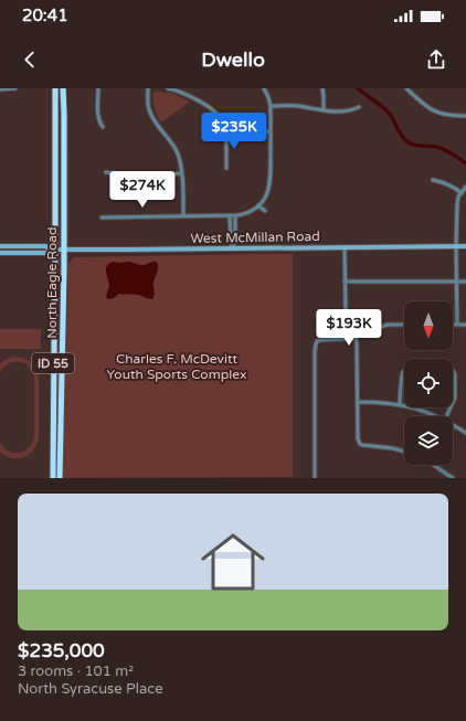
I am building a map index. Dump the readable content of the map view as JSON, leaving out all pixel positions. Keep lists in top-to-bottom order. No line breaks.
{"streets":{"highway":["North Eagle Road","ID 55"],"main road":["West McMillan Road"]},"crossings":[["West McMillan Road","North Eagle Road"]],"parks":["Charles F. McDevitt Youth Sports Complex"],"north":"bottom","page":{"status":"20:41","header":"Dwello","price":["$235K","$274K","$193K"],"list":[{"name":"$235,000","note":"3 rooms · 101 m² · North Syracuse Place"}]}}
